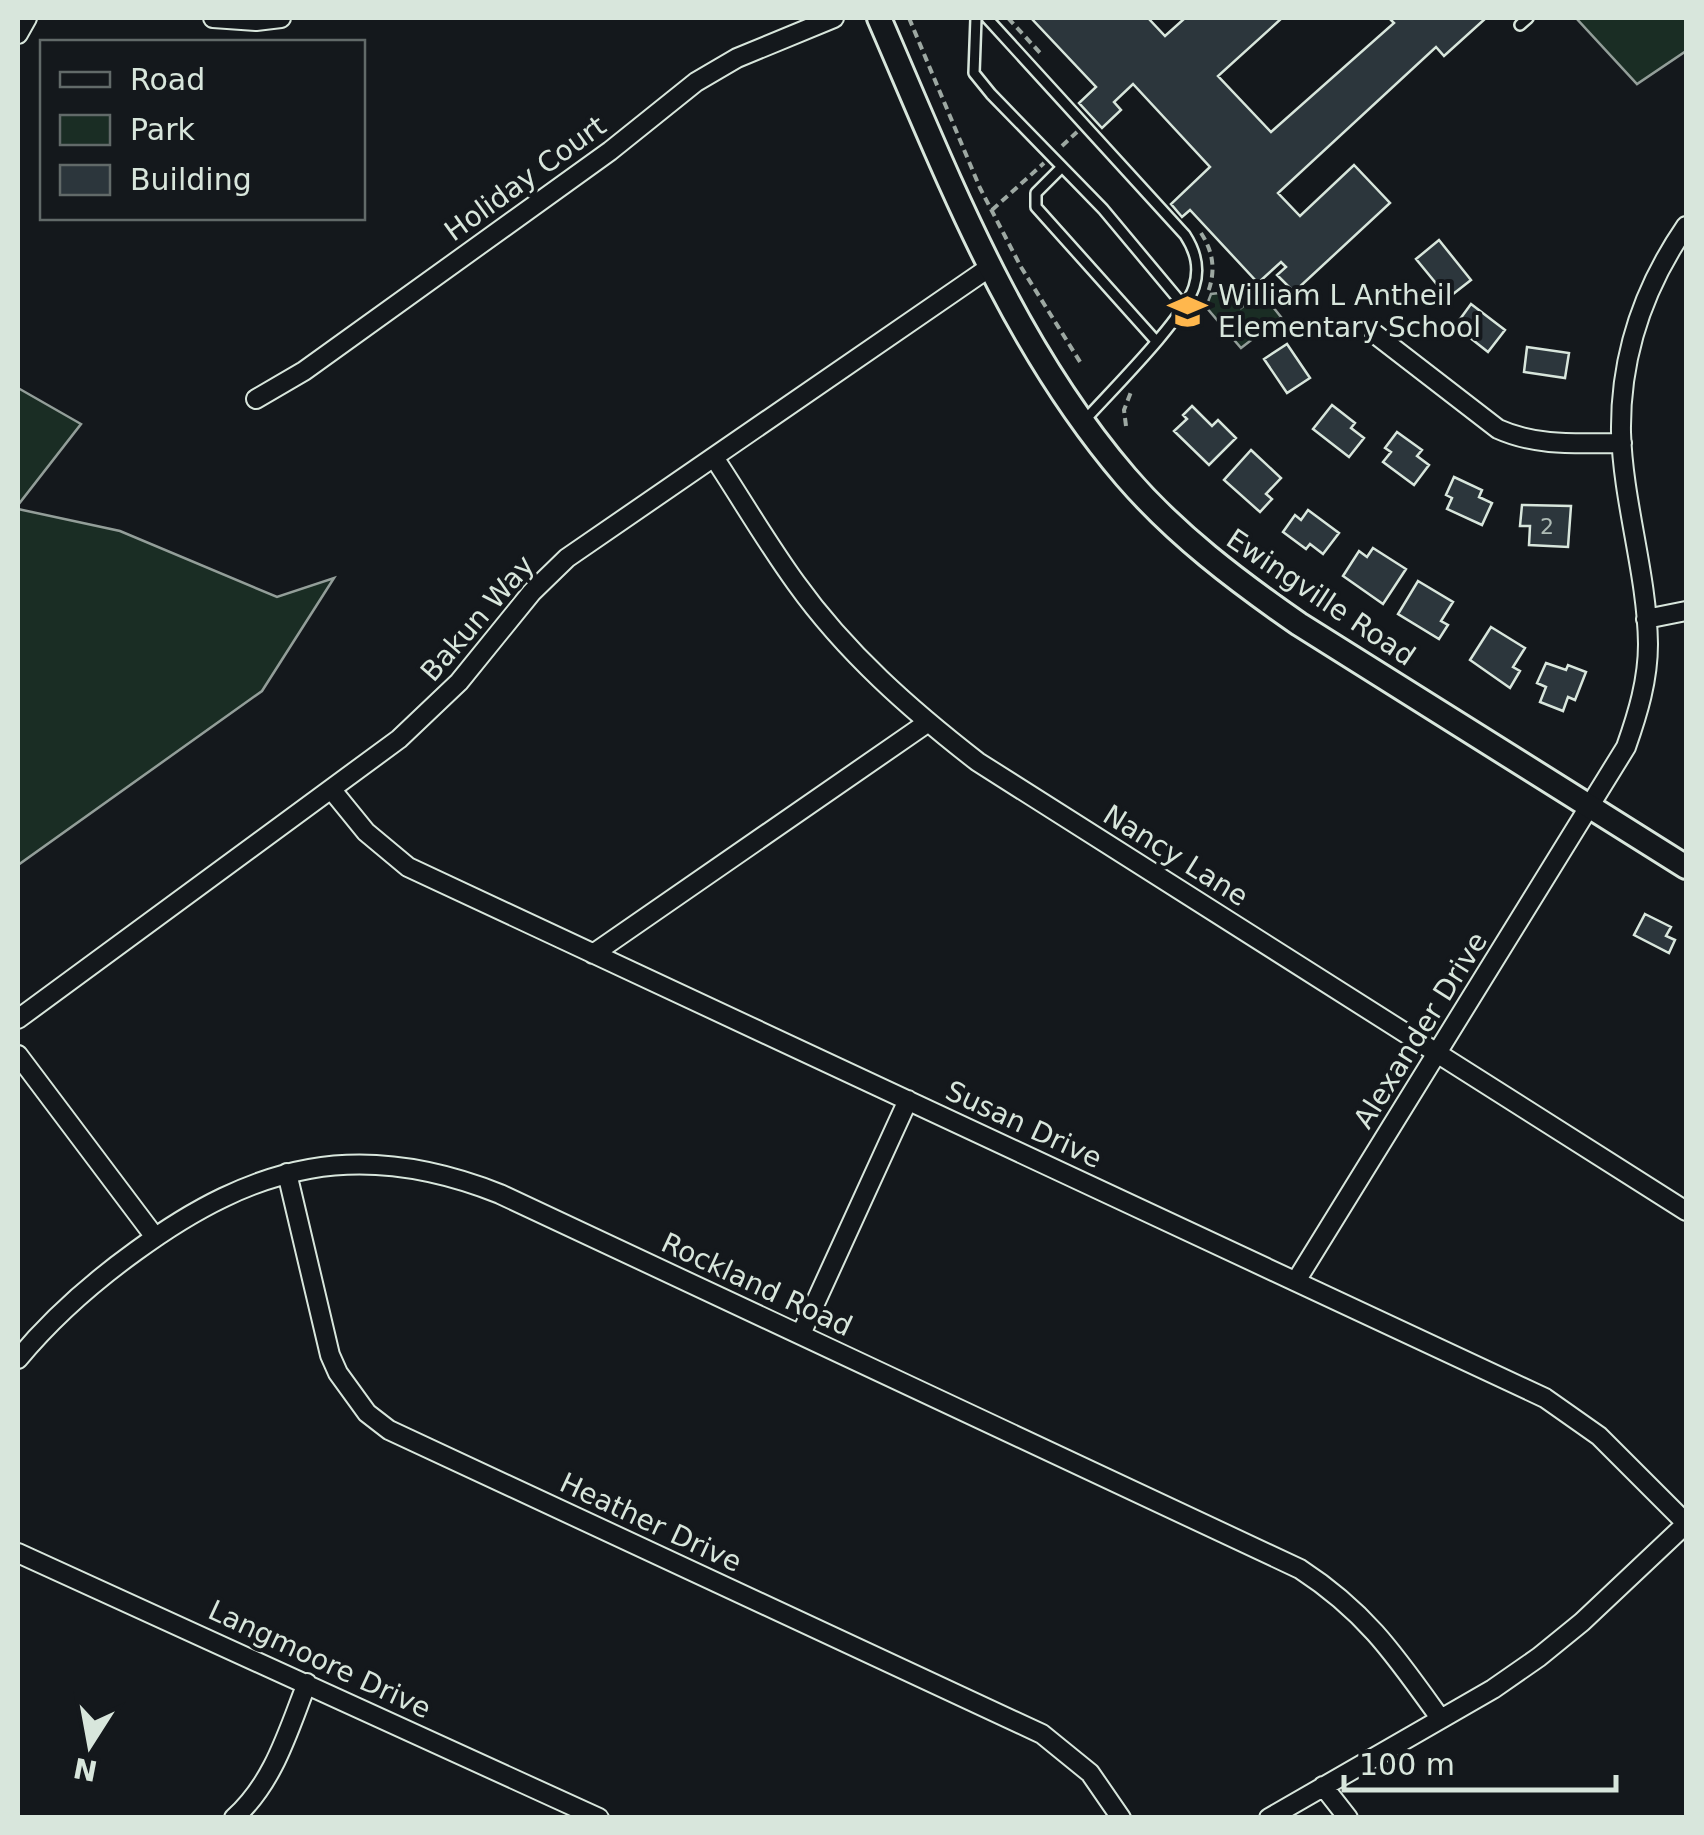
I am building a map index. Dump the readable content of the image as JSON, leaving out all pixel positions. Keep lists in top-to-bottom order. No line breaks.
{"streets":{"main road":["Ewingville Road"],"street":["Holiday Court","Bakun Way","Nancy Lane","Alexander Drive","Susan Drive","Rockland Road","Heather Drive","Langmoore Drive"]},"crossings":[["Ewingville Road","Bakun Way"],["Ewingville Road","Alexander Drive"],["Bakun Way","Nancy Lane"],["Bakun Way","Susan Drive"],["Nancy Lane","Alexander Drive"],["Alexander Drive","Susan Drive"],["Rockland Road","Heather Drive"]],"places":{"school or university":["William L Antheil Elementary School"]},"house_numbers":["2"],"legend":["Road","Park","Building"],"scale_bar":"100 m","north":"bottom"}
